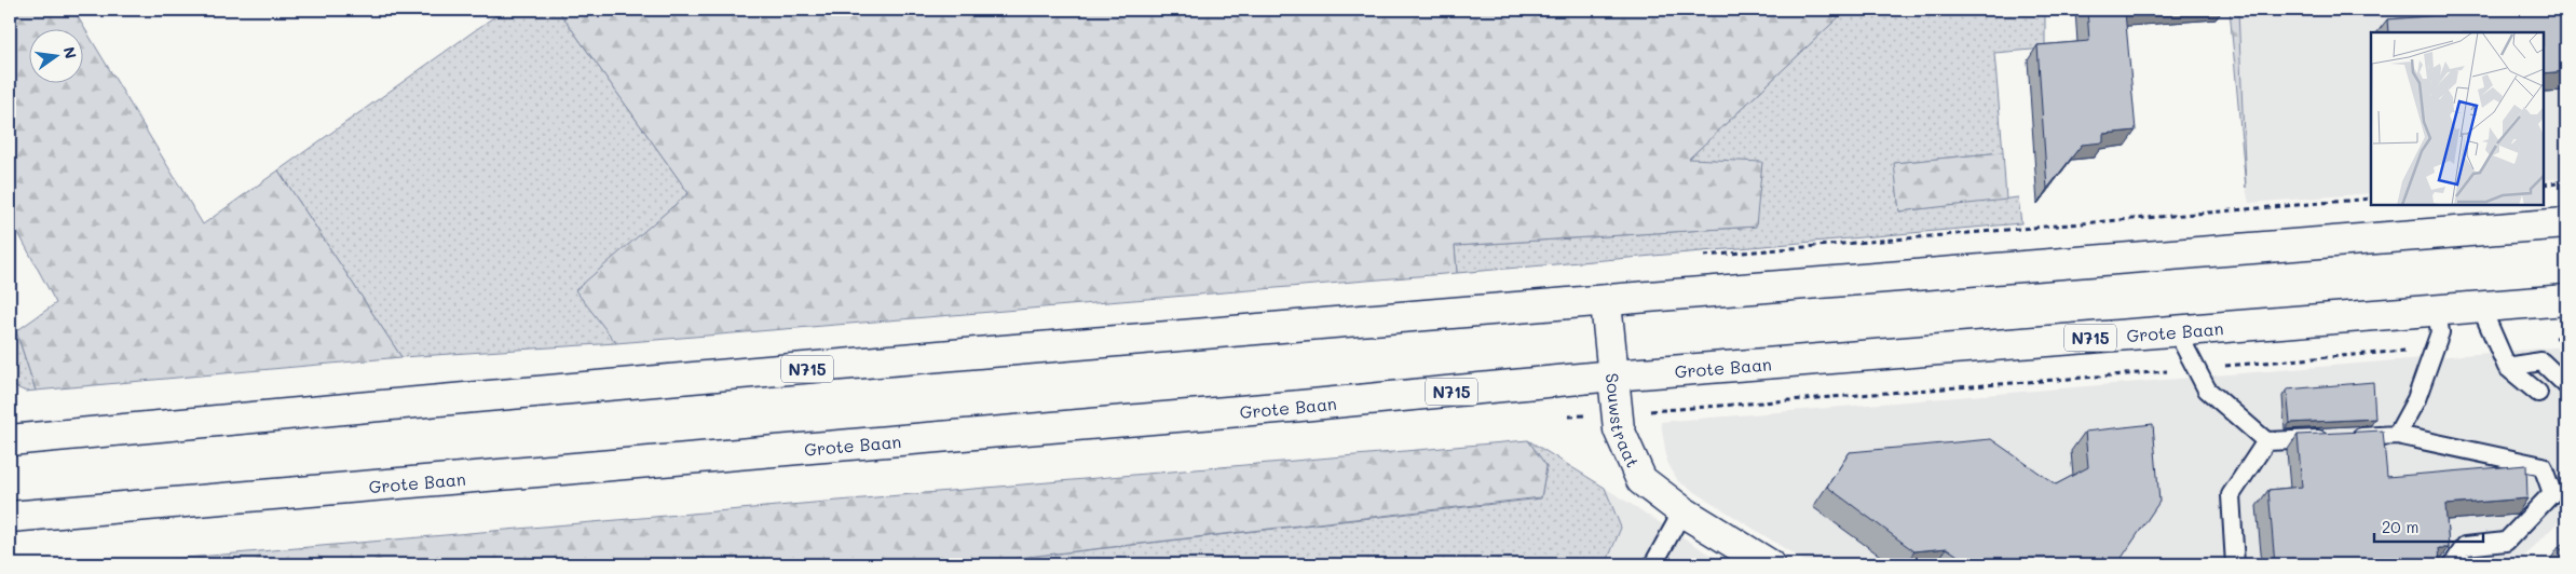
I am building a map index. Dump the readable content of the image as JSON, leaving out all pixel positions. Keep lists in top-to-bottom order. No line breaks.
{"streets":{"main road":["Grote Baan","N715","Souwstraat"]},"crossings":[["Grote Baan","Souwstraat"],["N715","Souwstraat"]],"scale_bar":"20 m","north":"right"}
